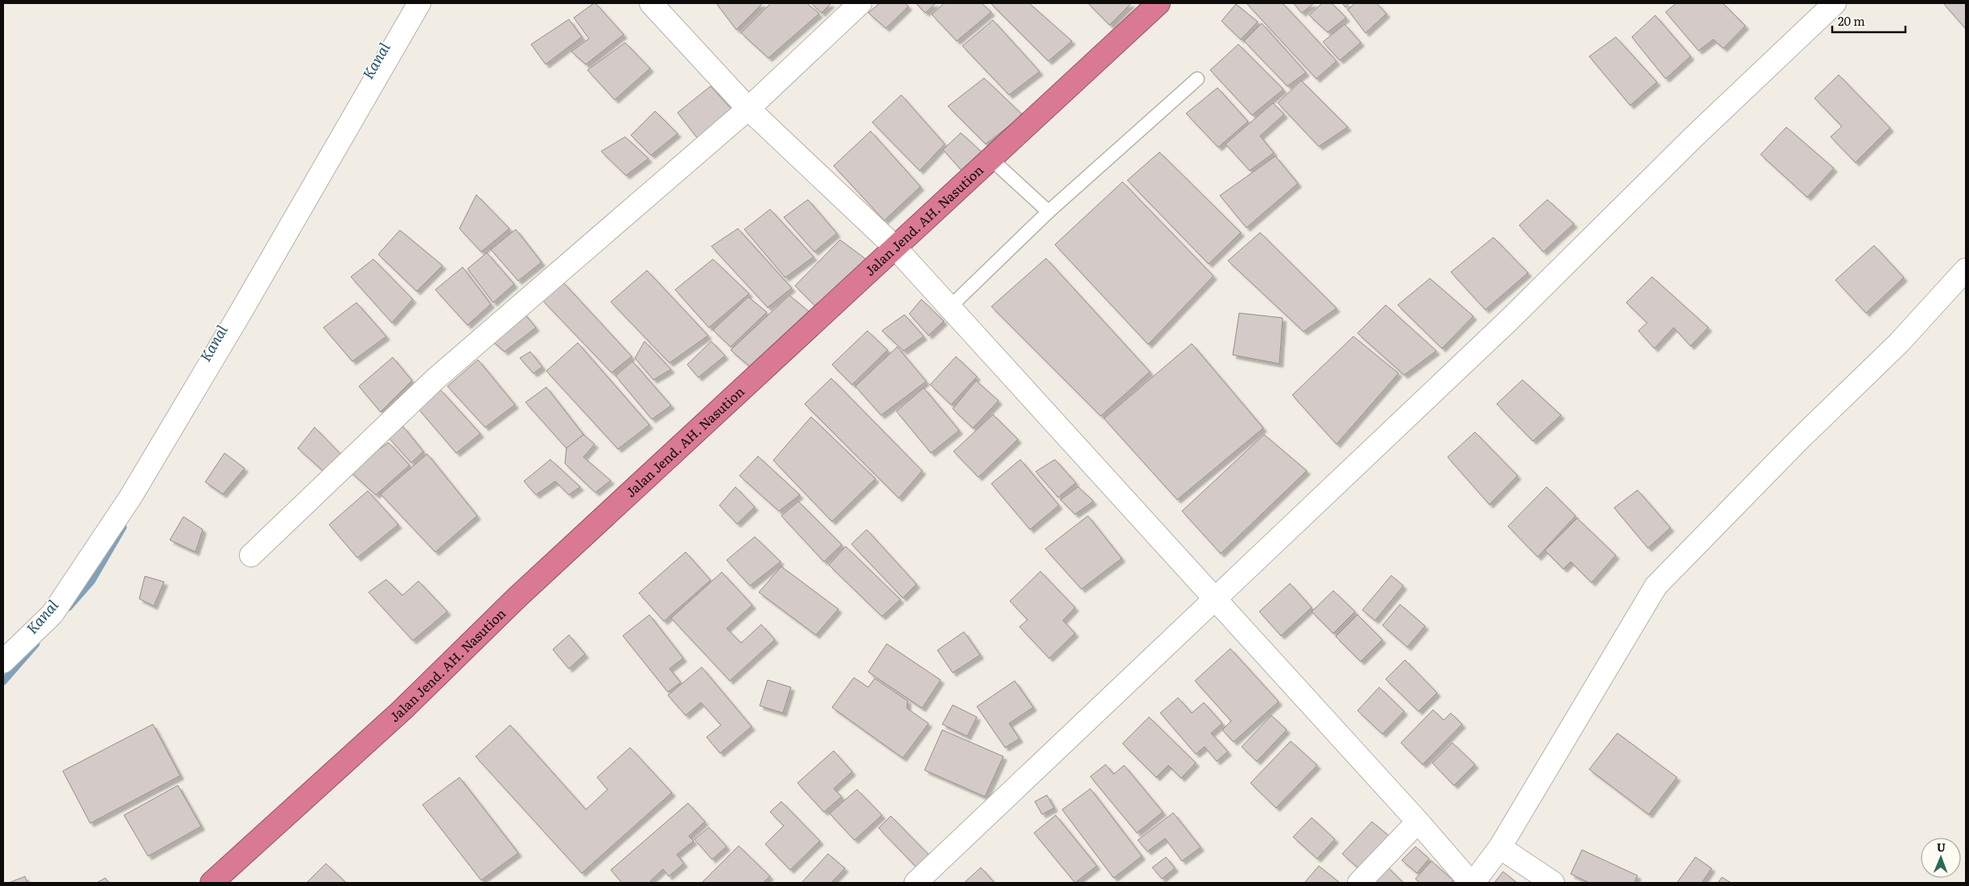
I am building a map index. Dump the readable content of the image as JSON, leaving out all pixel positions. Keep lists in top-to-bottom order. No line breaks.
{"streets":{"highway":["Jalan Jend. AH. Nasution"]},"water":["Kanal"],"scale_bar":"20 m","north":"top"}
